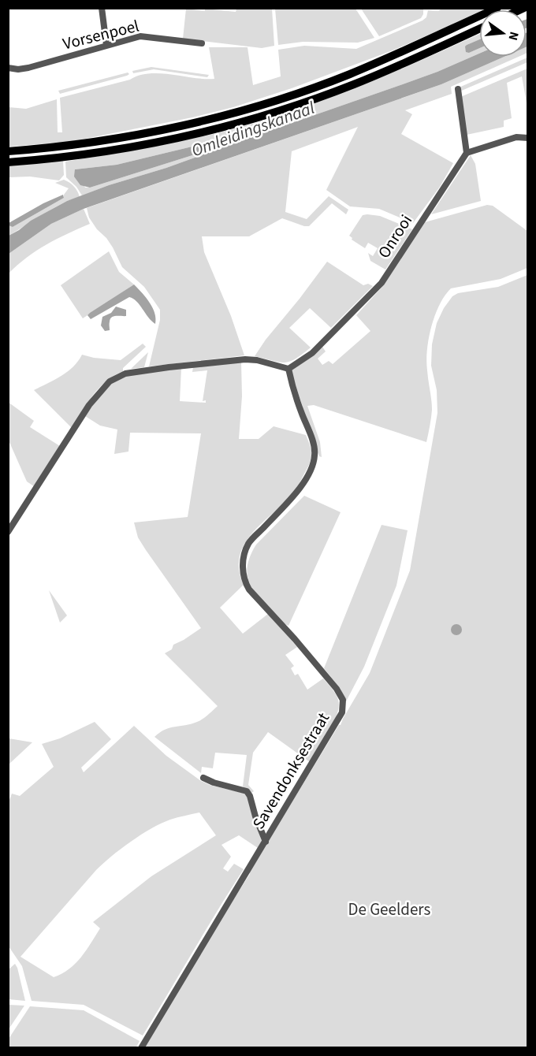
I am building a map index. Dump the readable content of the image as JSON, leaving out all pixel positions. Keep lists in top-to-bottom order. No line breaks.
{"streets":{"street":["Vorsenpoel","Onrooi","Savendonksestraat"]},"crossings":[["Onrooi","Savendonksestraat"]],"water":["Omleidingskanaal"],"parks":["De Geelders"],"north":"right"}
